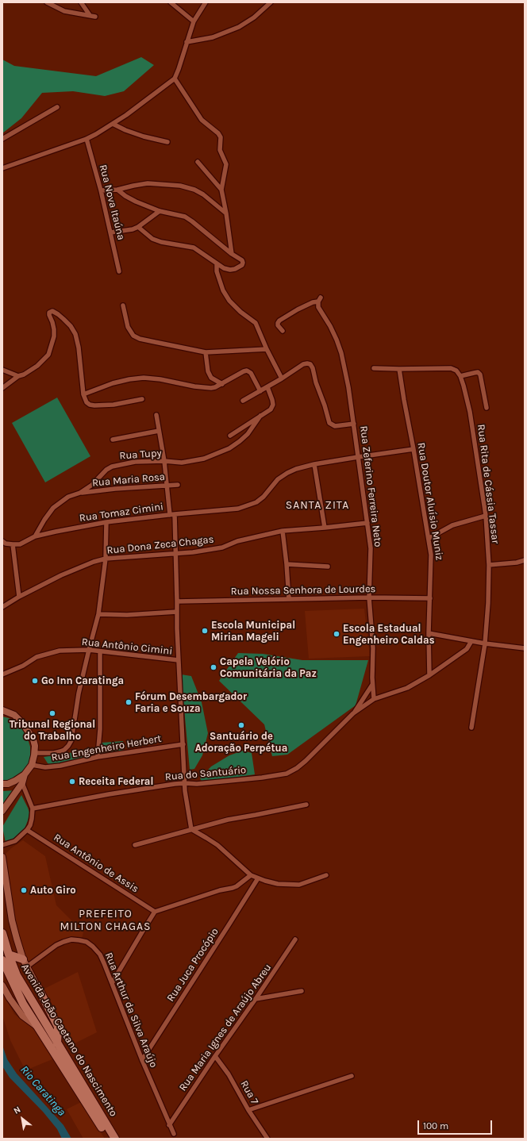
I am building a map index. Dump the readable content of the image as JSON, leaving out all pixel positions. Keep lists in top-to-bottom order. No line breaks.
{"streets":{"highway":["Avenida João Caetano do Nascimento"],"street":["Rua Nova Itaúna","Rua Tupy","Rua Maria Rosa","Rua Rita de Cássia Tassar","Rua Zeferino Ferreira Neto","Rua Doutor Aluísio Muniz","Rua Tomaz Cimini","Rua Dona Zeca Chagas","Rua Nossa Senhora de Lourdes","Rua Antônio Cimini","Rua Engenheiro Herbert","Rua do Santuário","Rua Antônio de Assis","Rua Juca Procópio","Rua Arthur da Silva Araújo","Rua Maria Ignes de Araújo Abreu","Rua 7"]},"crossings":[["Rua Tupy","Rua Maria Rosa"],["Rua Tupy","Rua Tomaz Cimini"],["Rua Zeferino Ferreira Neto","Rua Tomaz Cimini"],["Rua Zeferino Ferreira Neto","Rua Dona Zeca Chagas"],["Rua Zeferino Ferreira Neto","Rua Nossa Senhora de Lourdes"],["Rua Doutor Aluísio Muniz","Rua Tomaz Cimini"],["Rua Doutor Aluísio Muniz","Rua Nossa Senhora de Lourdes"],["Rua Juca Procópio","Rua Arthur da Silva Araújo"],["Rua Arthur da Silva Araújo","Rua Maria Ignes de Araújo Abreu"],["Rua Arthur da Silva Araújo","Avenida João Caetano do Nascimento"],["Rua Maria Ignes de Araújo Abreu","Rua 7"]],"districts":["SANTA ZITA","PREFEITO MILTON CHAGAS"],"water":["Rio Caratinga"],"places":["Escola Municipal Mirian Mageli","Escola Estadual Engenheiro Caldas","Capela Velório Comunitária da Paz","Go Inn Caratinga","Fórum Desembargador Faria e Souza","Tribunal Regional do Trabalho","Santuário de Adoração Perpétua","Receita Federal","Auto Giro"],"scale_bar":"100 m","north":"top left"}
